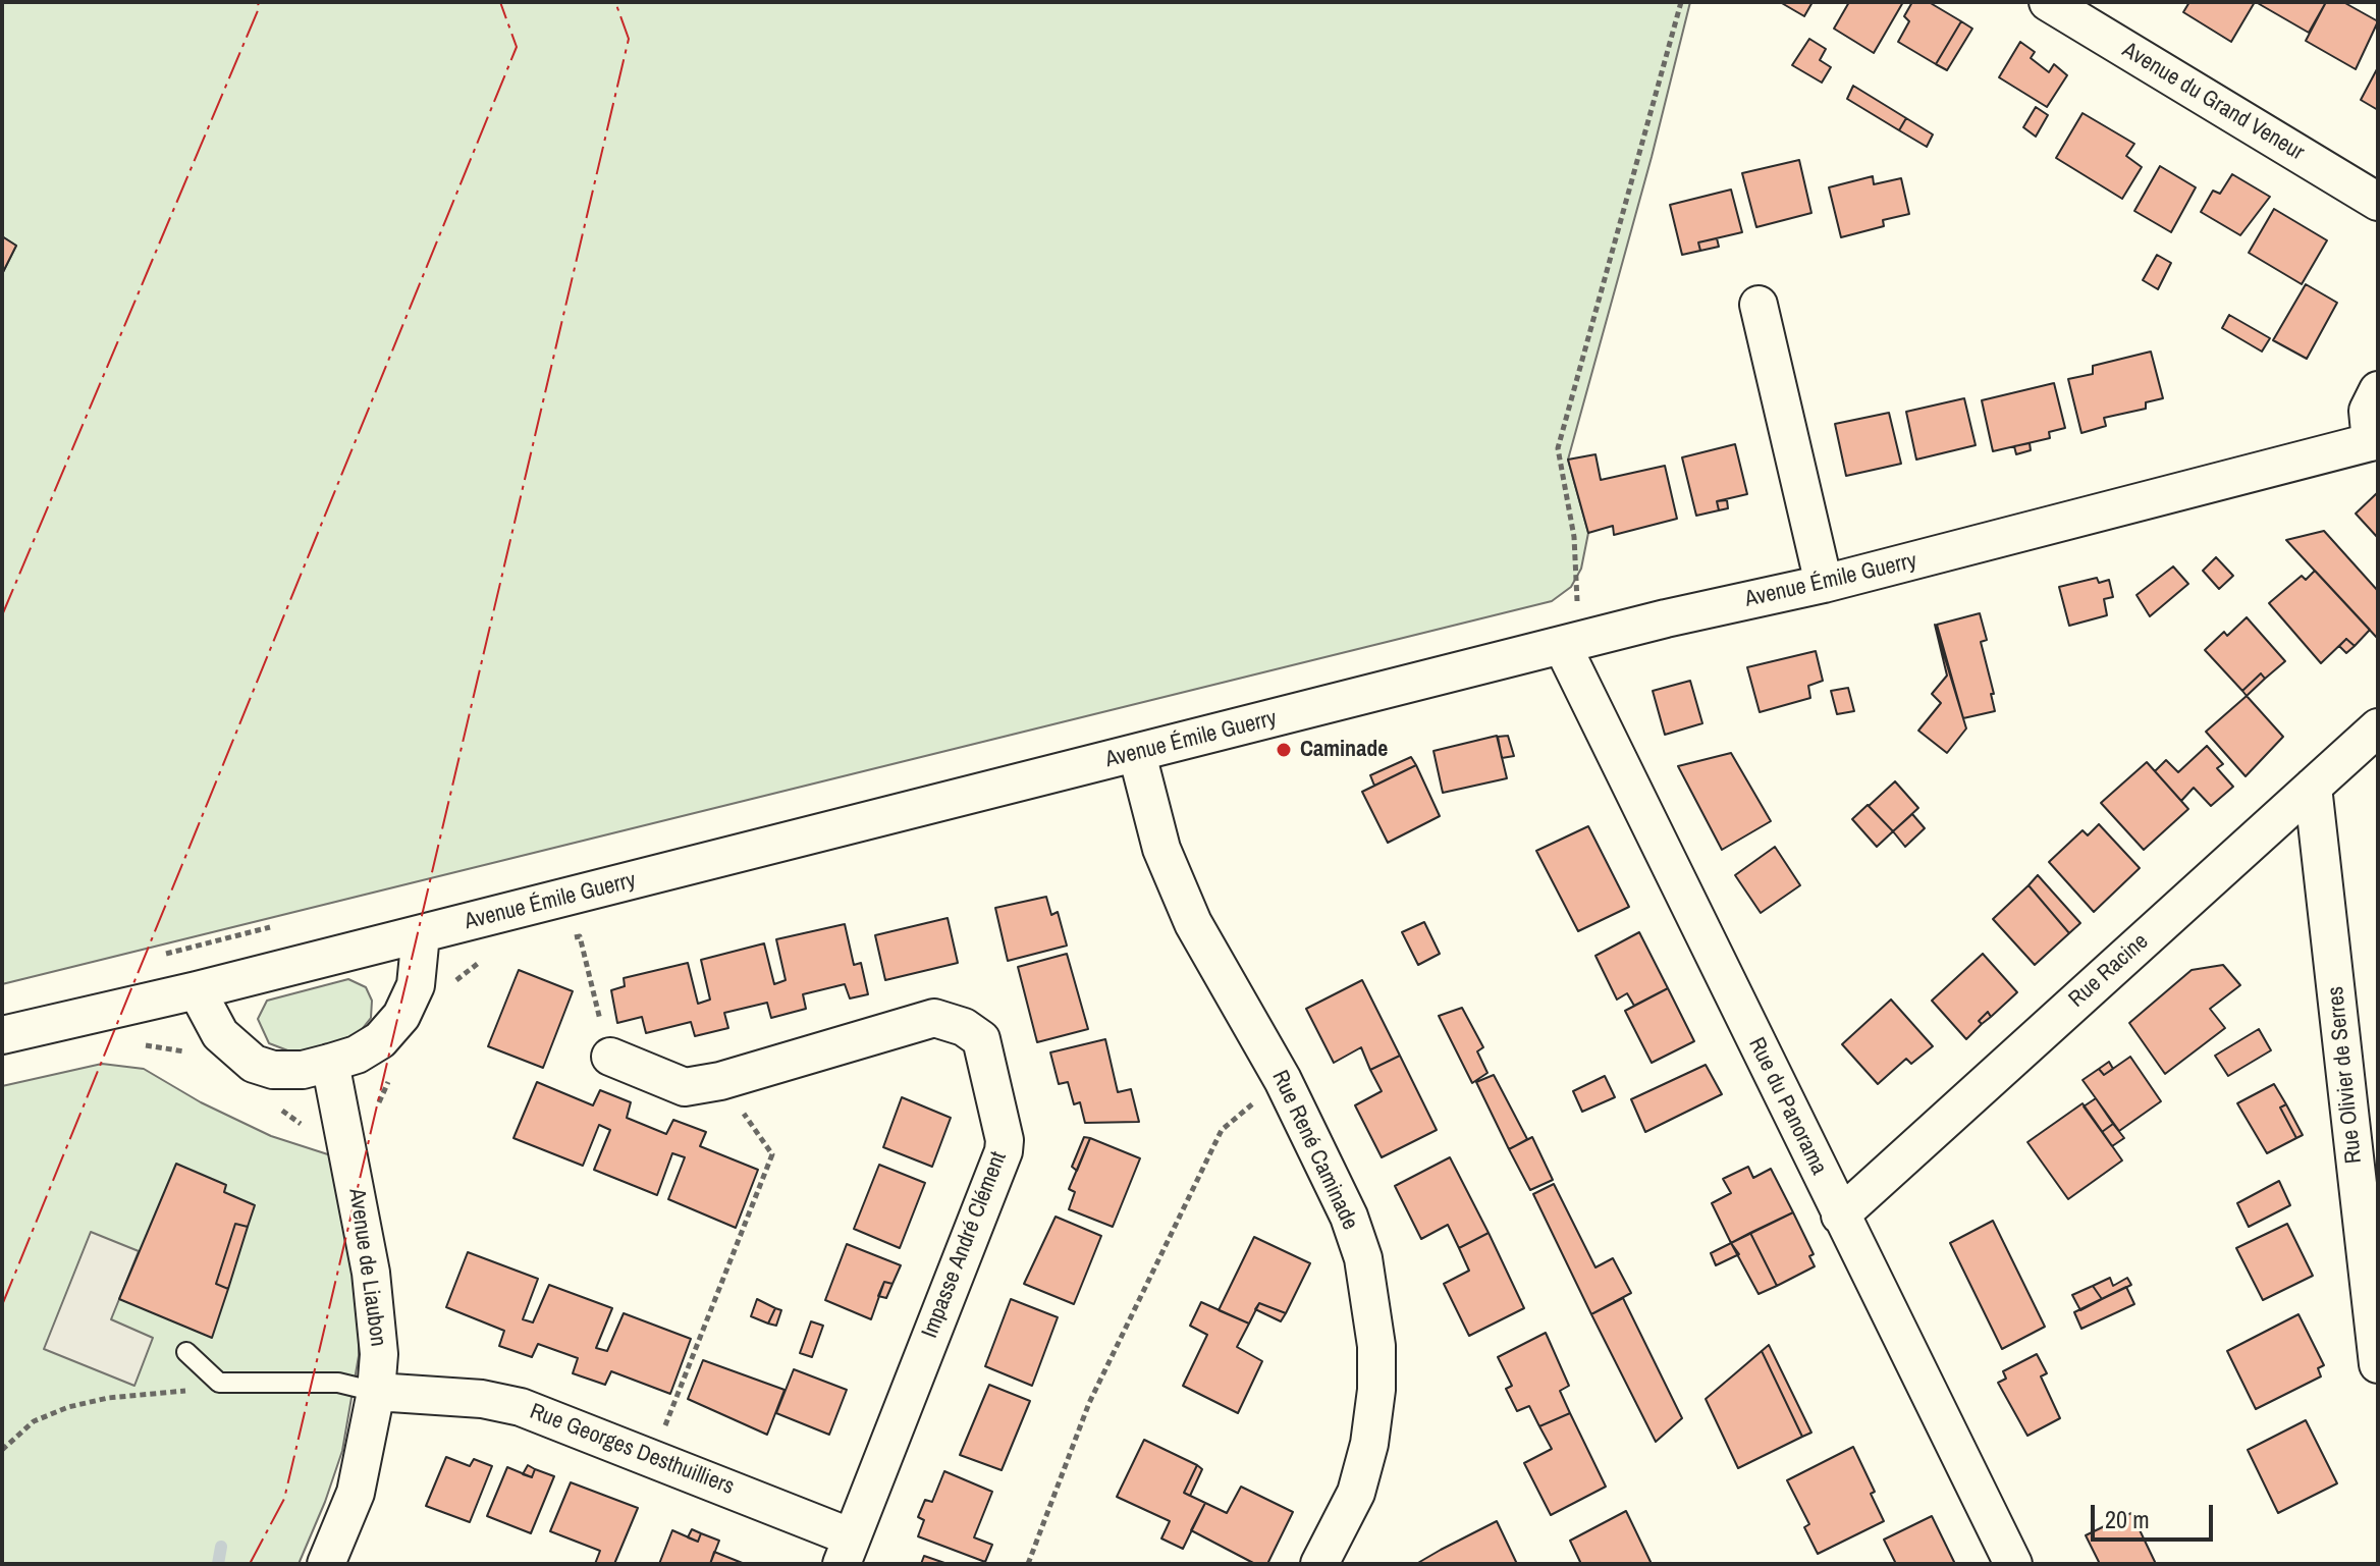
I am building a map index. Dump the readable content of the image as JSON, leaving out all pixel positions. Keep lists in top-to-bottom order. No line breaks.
{"streets":{"street":["Avenue du Grand Veneur","Avenue Émile Guerry","Rue Racine","Rue Olivier de Serres","Rue du Panorama","Rue René Caminade","Impasse André Clément","Avenue de Liaubon","Rue Georges Desthuilliers"]},"crossings":[["Avenue Émile Guerry","Rue du Panorama"],["Avenue Émile Guerry","Rue René Caminade"],["Rue Racine","Rue Olivier de Serres"],["Rue Racine","Rue du Panorama"],["Impasse André Clément","Rue Georges Desthuilliers"],["Avenue de Liaubon","Rue Georges Desthuilliers"]],"places":["Caminade"],"scale_bar":"20 m"}
